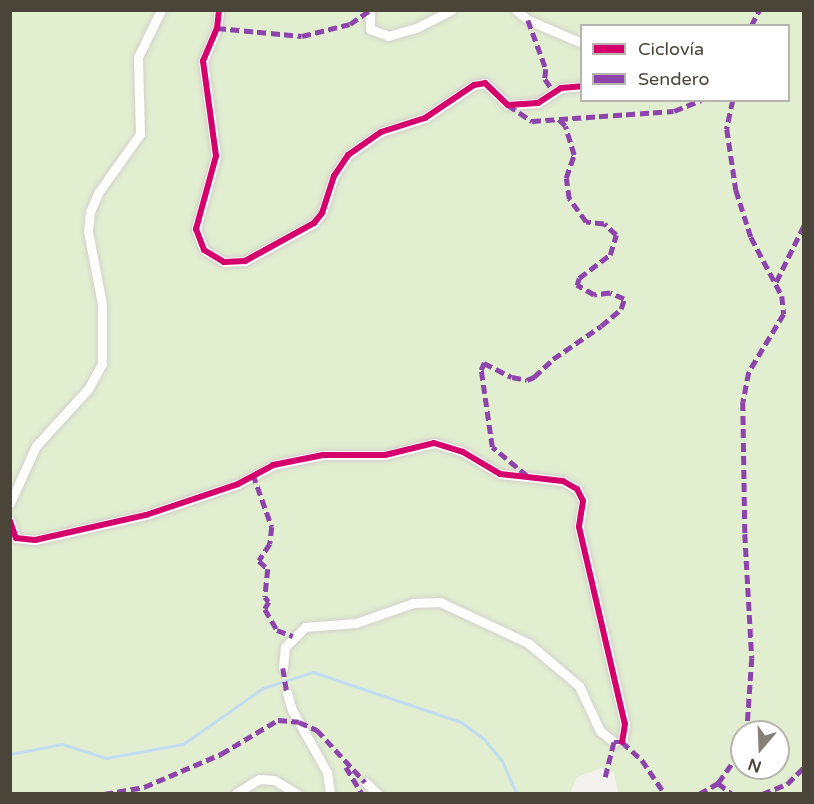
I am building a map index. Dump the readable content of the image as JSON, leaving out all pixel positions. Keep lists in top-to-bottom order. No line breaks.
{"legend":["Ciclovía","Sendero"],"north":"bottom"}
